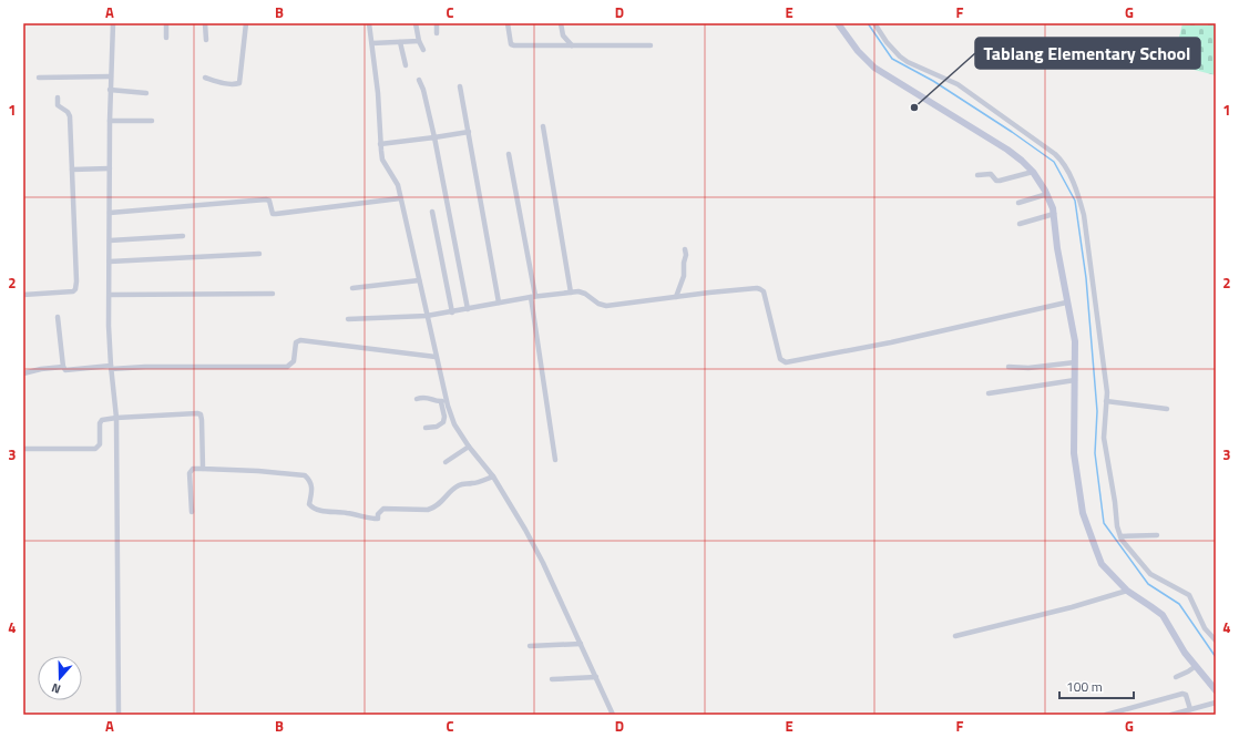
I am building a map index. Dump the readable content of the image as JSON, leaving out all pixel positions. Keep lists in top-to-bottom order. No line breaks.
{"places":["Tablang Elementary School"],"scale_bar":"100 m","north":"bottom","grid":{"columns":["A","B","C","D","E","F","G"],"rows":["1","2","3","4"]}}
